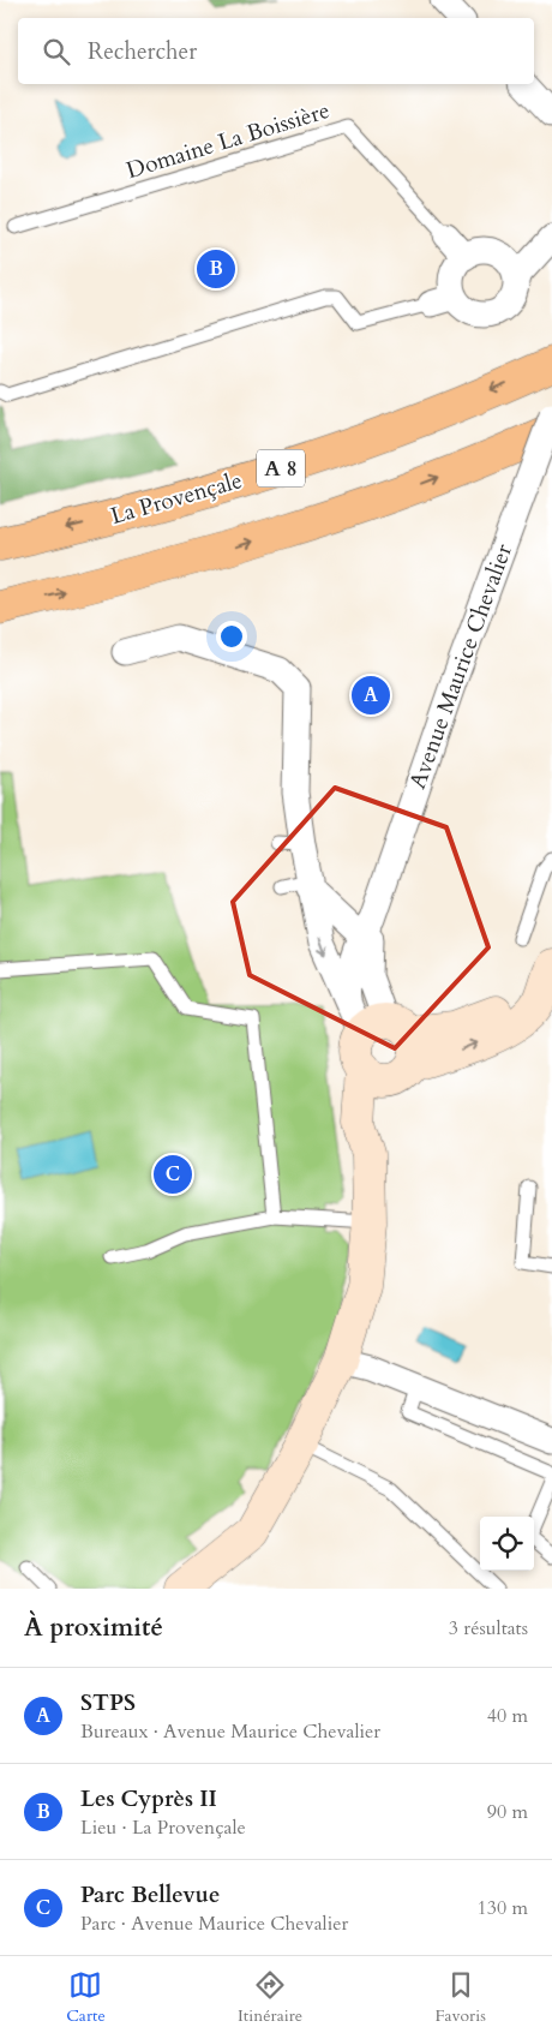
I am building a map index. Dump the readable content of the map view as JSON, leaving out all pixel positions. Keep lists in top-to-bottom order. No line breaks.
{"streets":{"highway":["A 8","La Provençale"],"street":["Avenue Maurice Chevalier"],"lane":["Domaine La Boissière"]},"page":{"search":"Rechercher","pins":["B","A","C"],"heading":["À proximité","3 résultats"],"list":[{"mark":"A","name":"STPS","note":"Bureaux · Avenue Maurice Chevalier","value":"40 m"},{"mark":"B","name":"Les Cyprès II","note":"Lieu · La Provençale","value":"90 m"},{"mark":"C","name":"Parc Bellevue","note":"Parc · Avenue Maurice Chevalier","value":"130 m"}],"nav":["Carte","Itinéraire","Favoris"]}}
